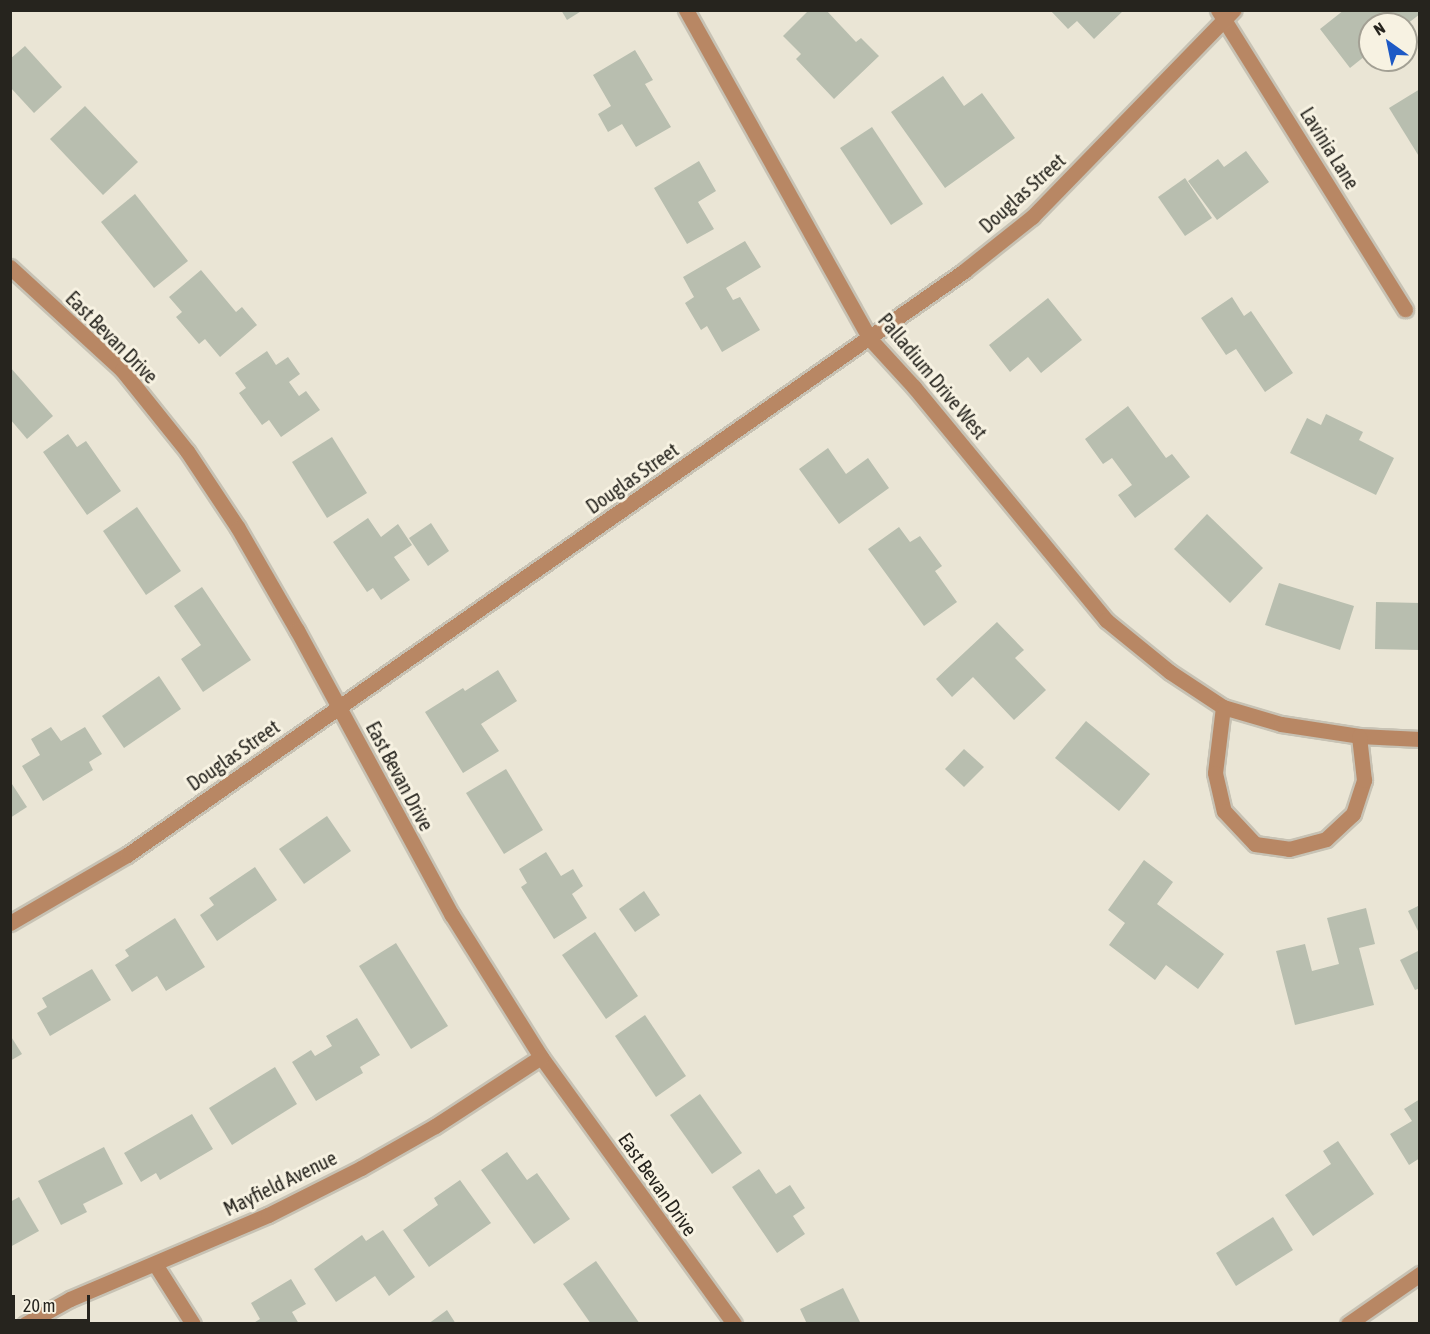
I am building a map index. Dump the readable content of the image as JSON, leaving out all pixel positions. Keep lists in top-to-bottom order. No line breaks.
{"streets":{"street":["Lavinia Lane","Douglas Street","East Bevan Drive","Palladium Drive West","Mayfield Avenue"]},"crossings":[["Lavinia Lane","Douglas Street"],["Douglas Street","East Bevan Drive"],["Douglas Street","Palladium Drive West"],["East Bevan Drive","Mayfield Avenue"]],"scale_bar":"20 m","north":"top left"}
